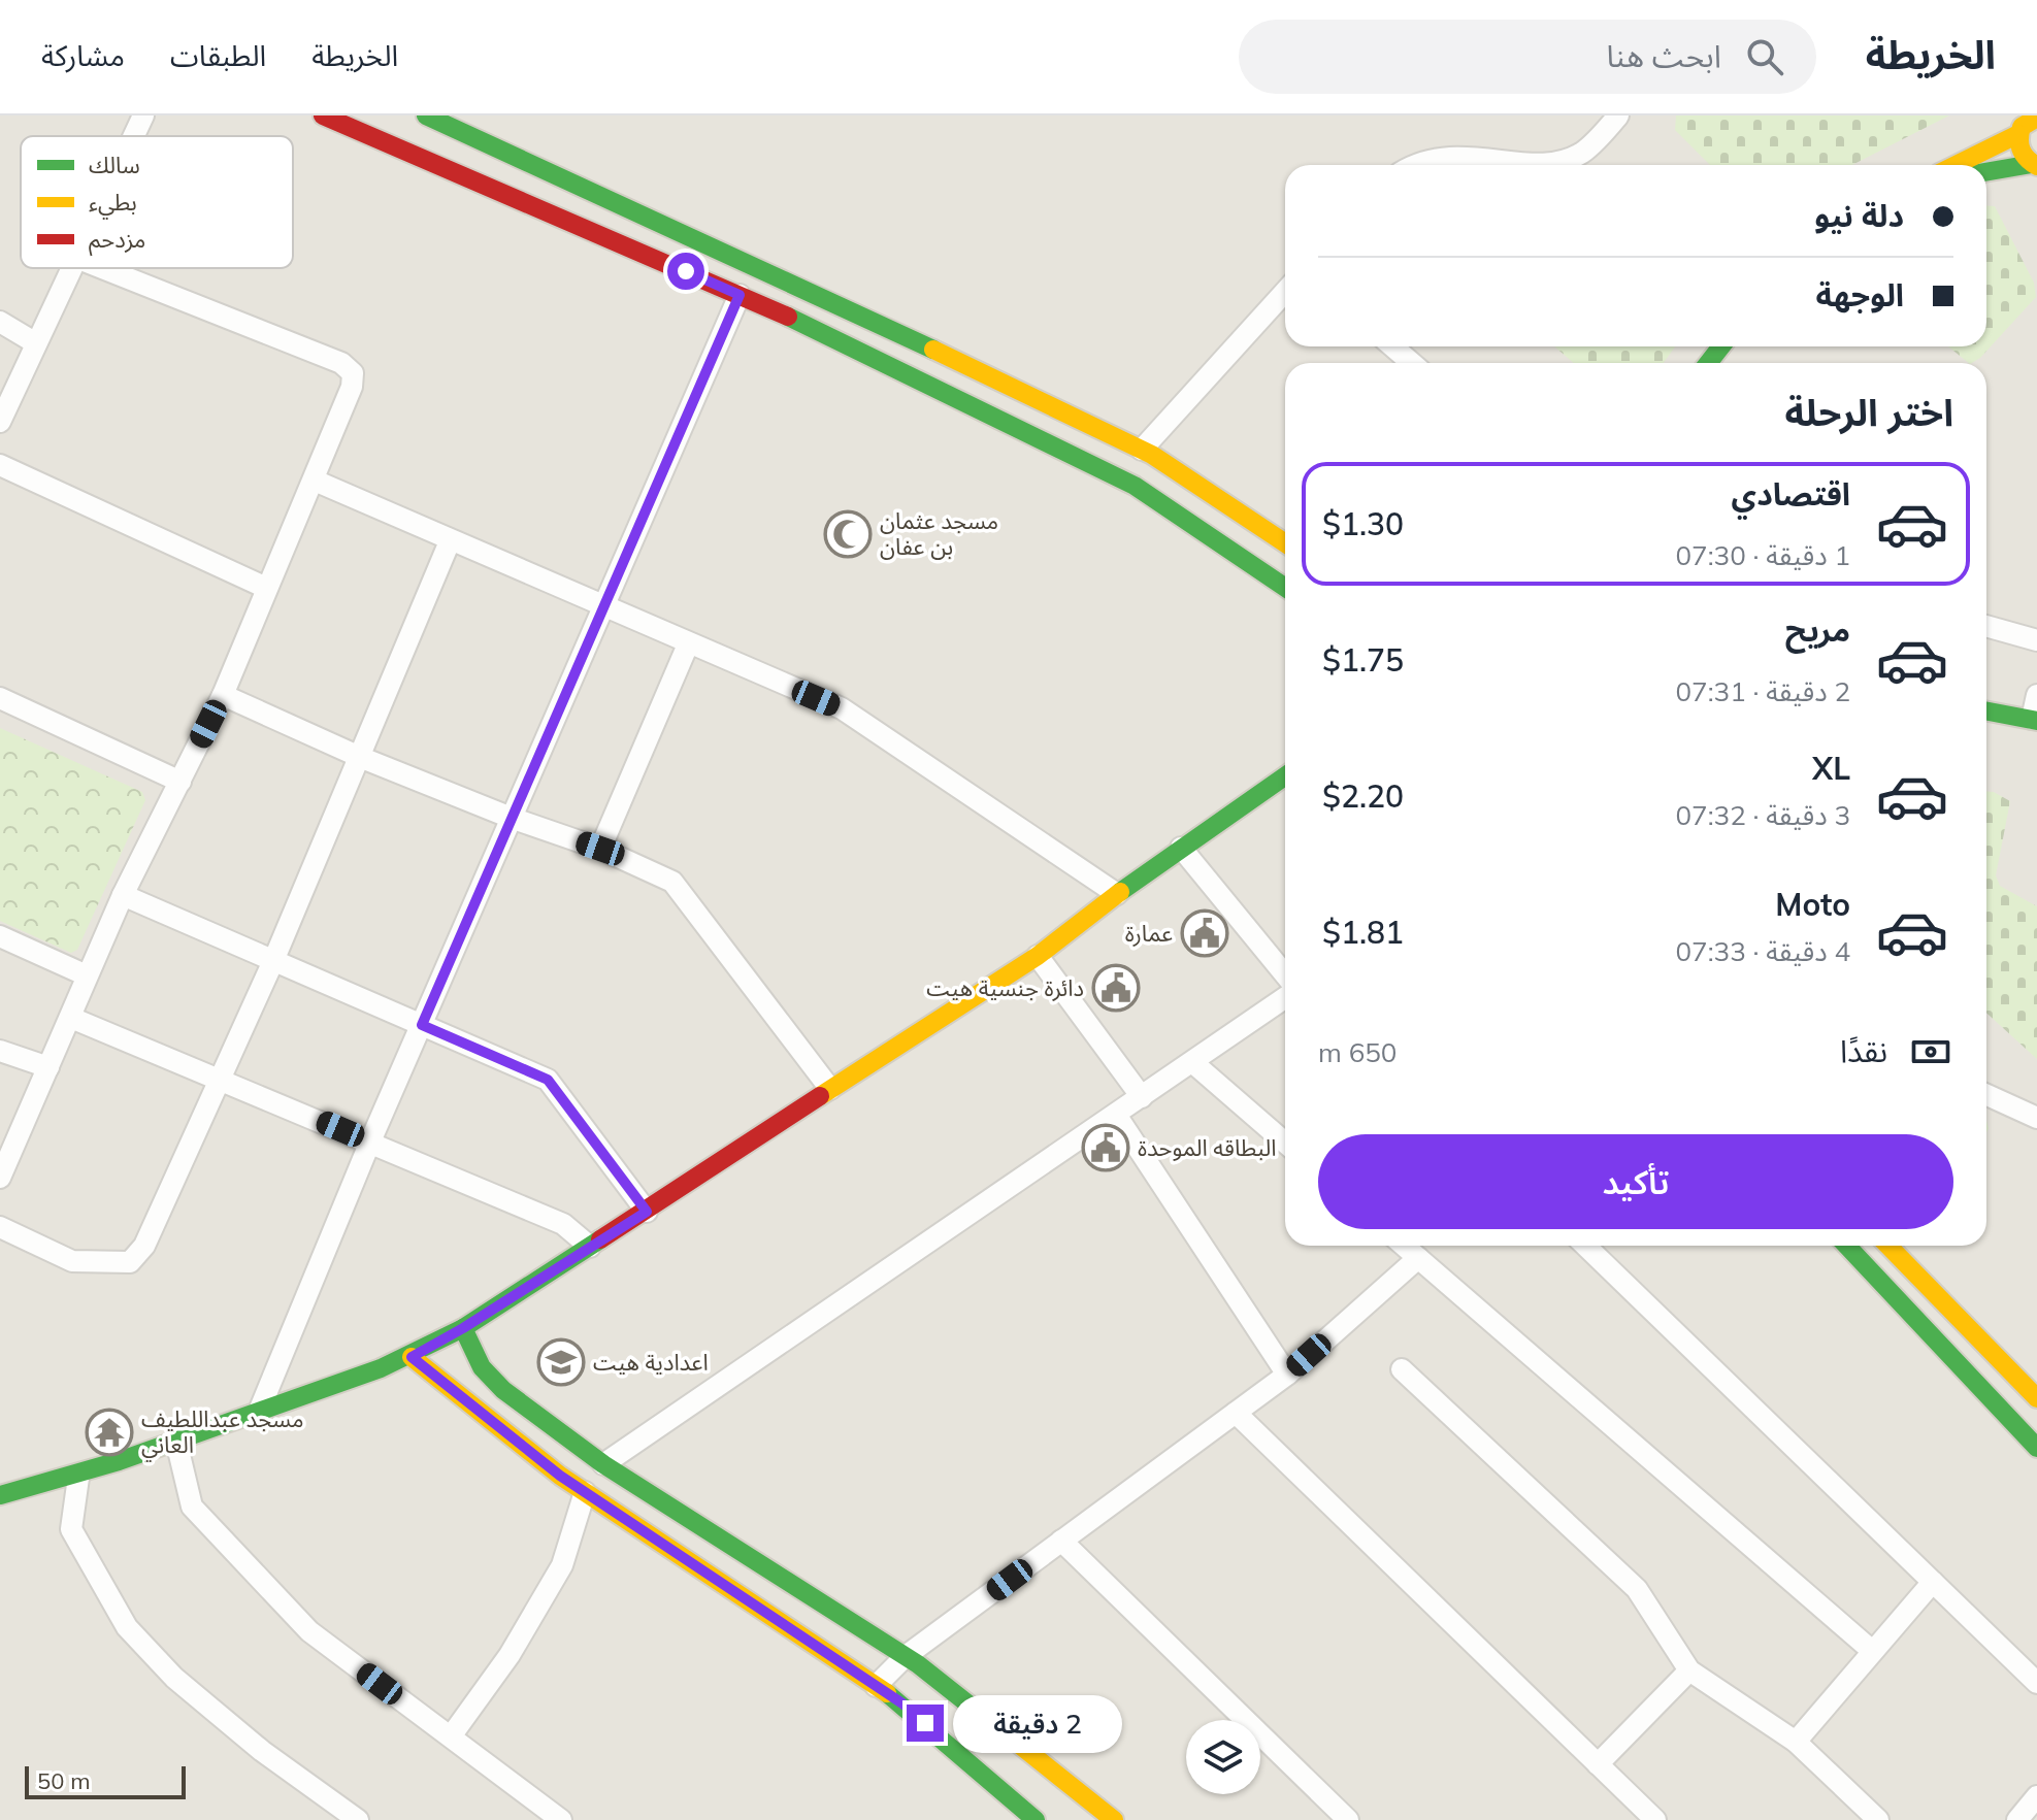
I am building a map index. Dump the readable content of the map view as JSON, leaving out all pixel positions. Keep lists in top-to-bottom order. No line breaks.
{"places":{"mosque":["مسجد عثمان بن عفان"],"public building":["عمارة","دائرة جنسية هيت","البطاقه الموحدة"],"school or university":["اعدادية هيت"],"temple":["مسجد عبداللطيف العاني"]},"legend":["سالك","بطيء","مزدحم"],"scale_bar":"50 m","page":{"header":"الخريطة","search":"ابحث هنا","nav":["الخريطة","الطبقات","مشاركة"],"banner":["دلة نيو","الوجهة"],"heading":"اختر الرحلة","list":[{"name":"اقتصادي","note":"1 دقيقة · 07:30","value":"$1.30"},{"name":"مريح","note":"2 دقيقة · 07:31","value":"$1.75"},{"name":"XL","note":"3 دقيقة · 07:32","value":"$2.20"},{"name":"Moto","note":"4 دقيقة · 07:33","value":"$1.81"}],"pay":["نقدًا","650 m"],"buttons":"تأكيد","bubble":"2 دقيقة","scale":"50 m"}}
